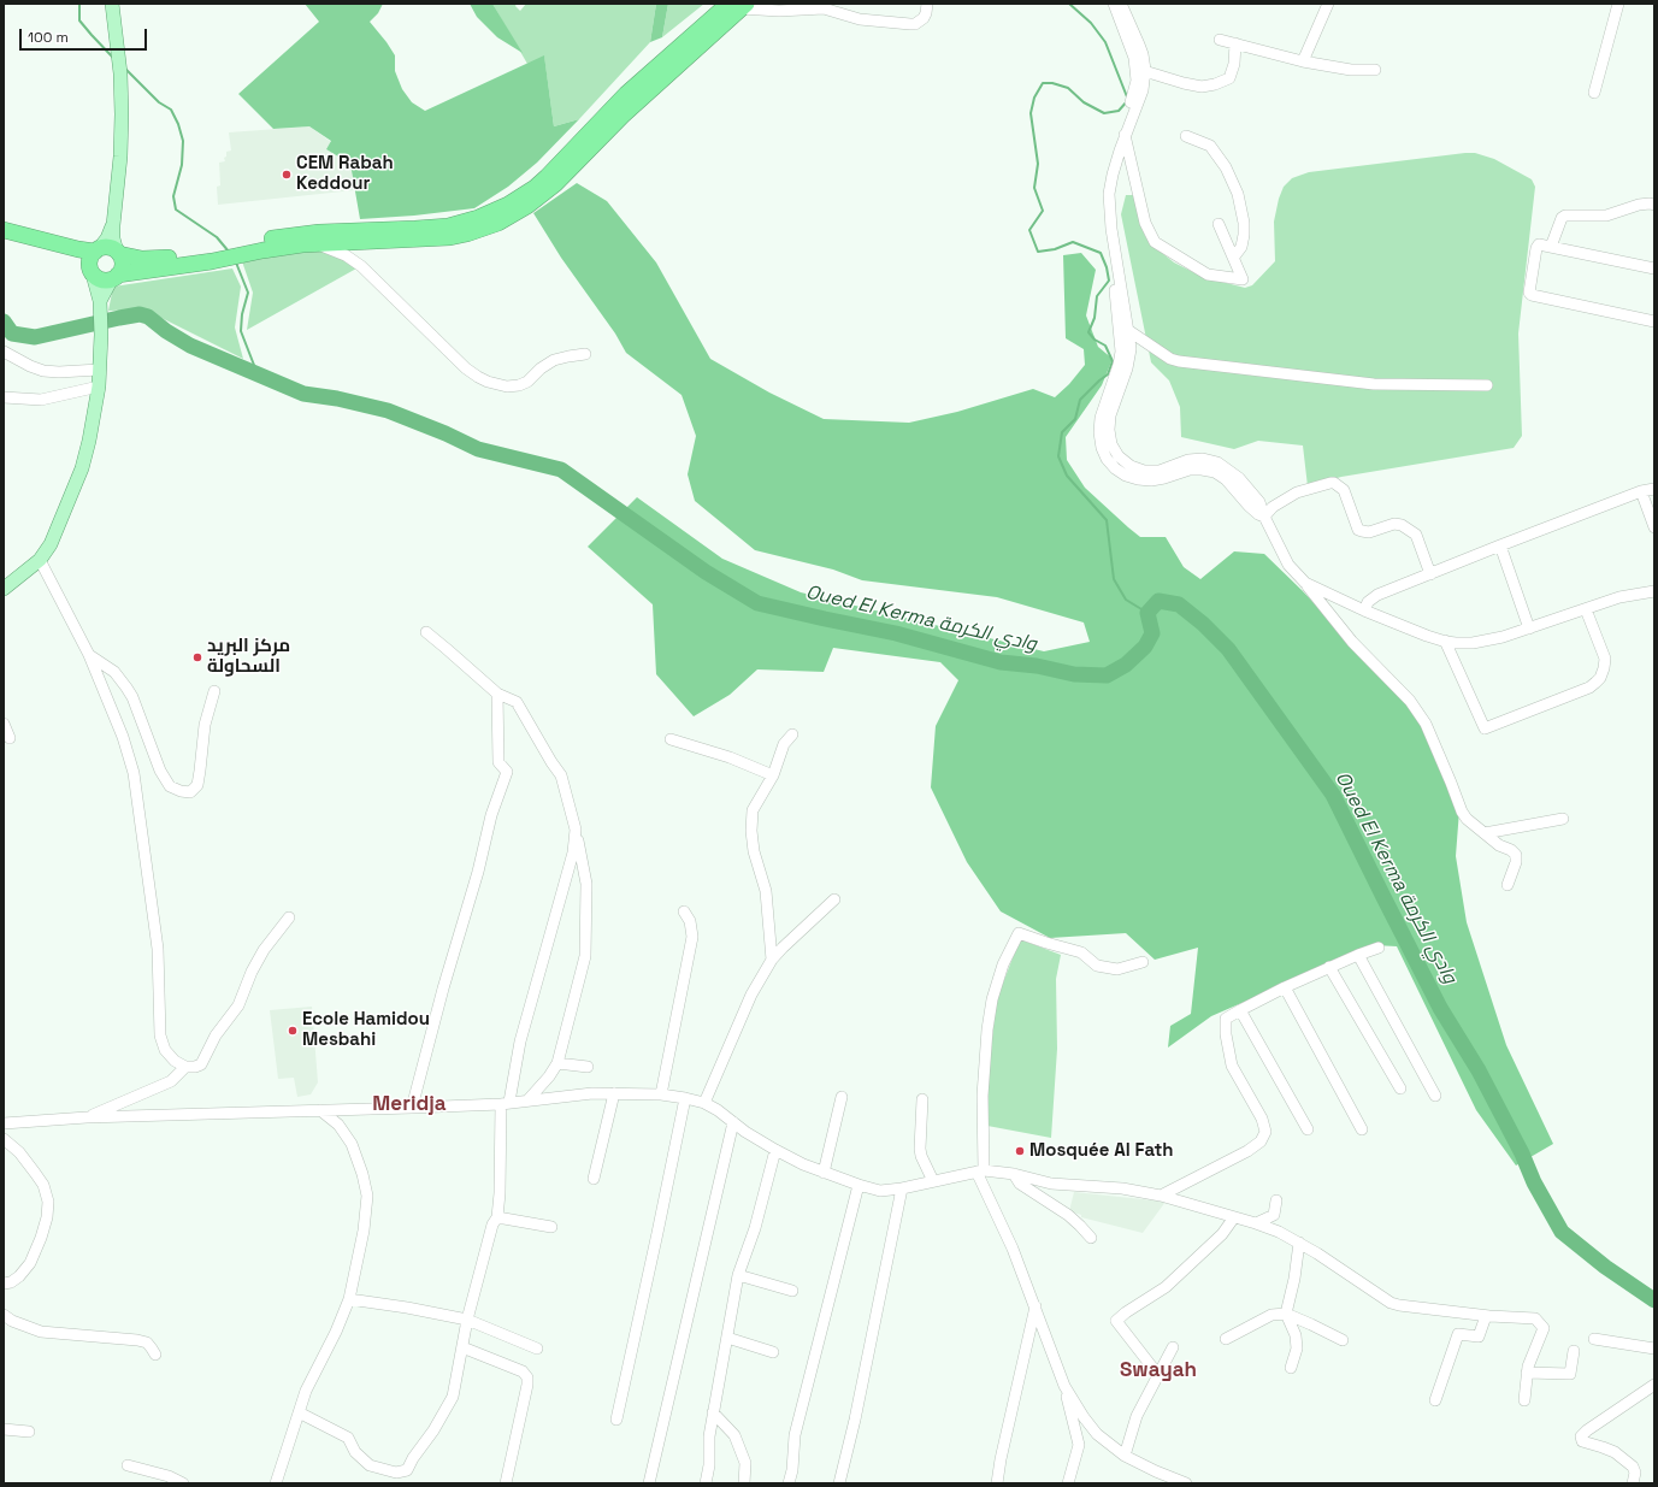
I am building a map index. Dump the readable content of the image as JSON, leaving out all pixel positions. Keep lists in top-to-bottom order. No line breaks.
{"districts":["Meridja","Swayah"],"water":["Oued El Kerma وادي الكرمة"],"places":["CEM Rabah Keddour","مركز البريد السحاولة","Ecole Hamidou Mesbahi","Mosquée Al Fath"],"scale_bar":"100 m"}
